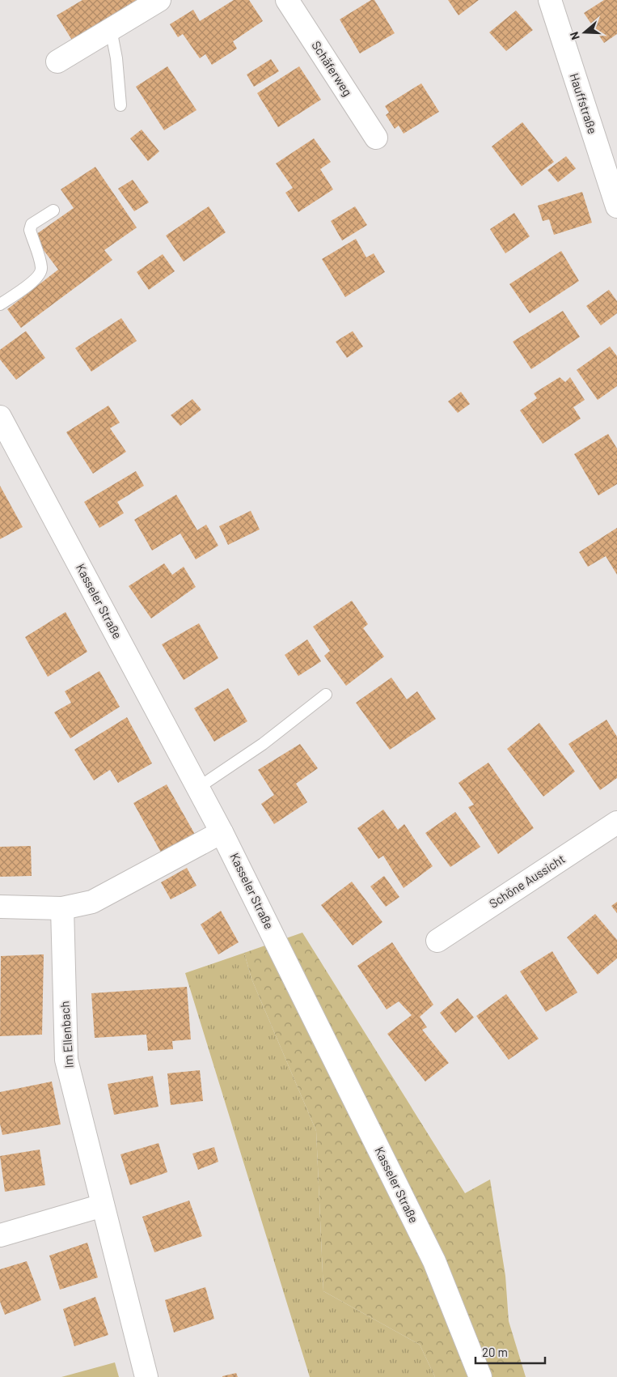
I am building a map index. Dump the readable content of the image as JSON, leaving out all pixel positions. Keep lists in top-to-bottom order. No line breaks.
{"streets":{"street":["Schäferweg","Hauffstraße","Kasseler Straße","Schöne Aussicht","Im Ellenbach"]},"scale_bar":"20 m","north":"left"}
